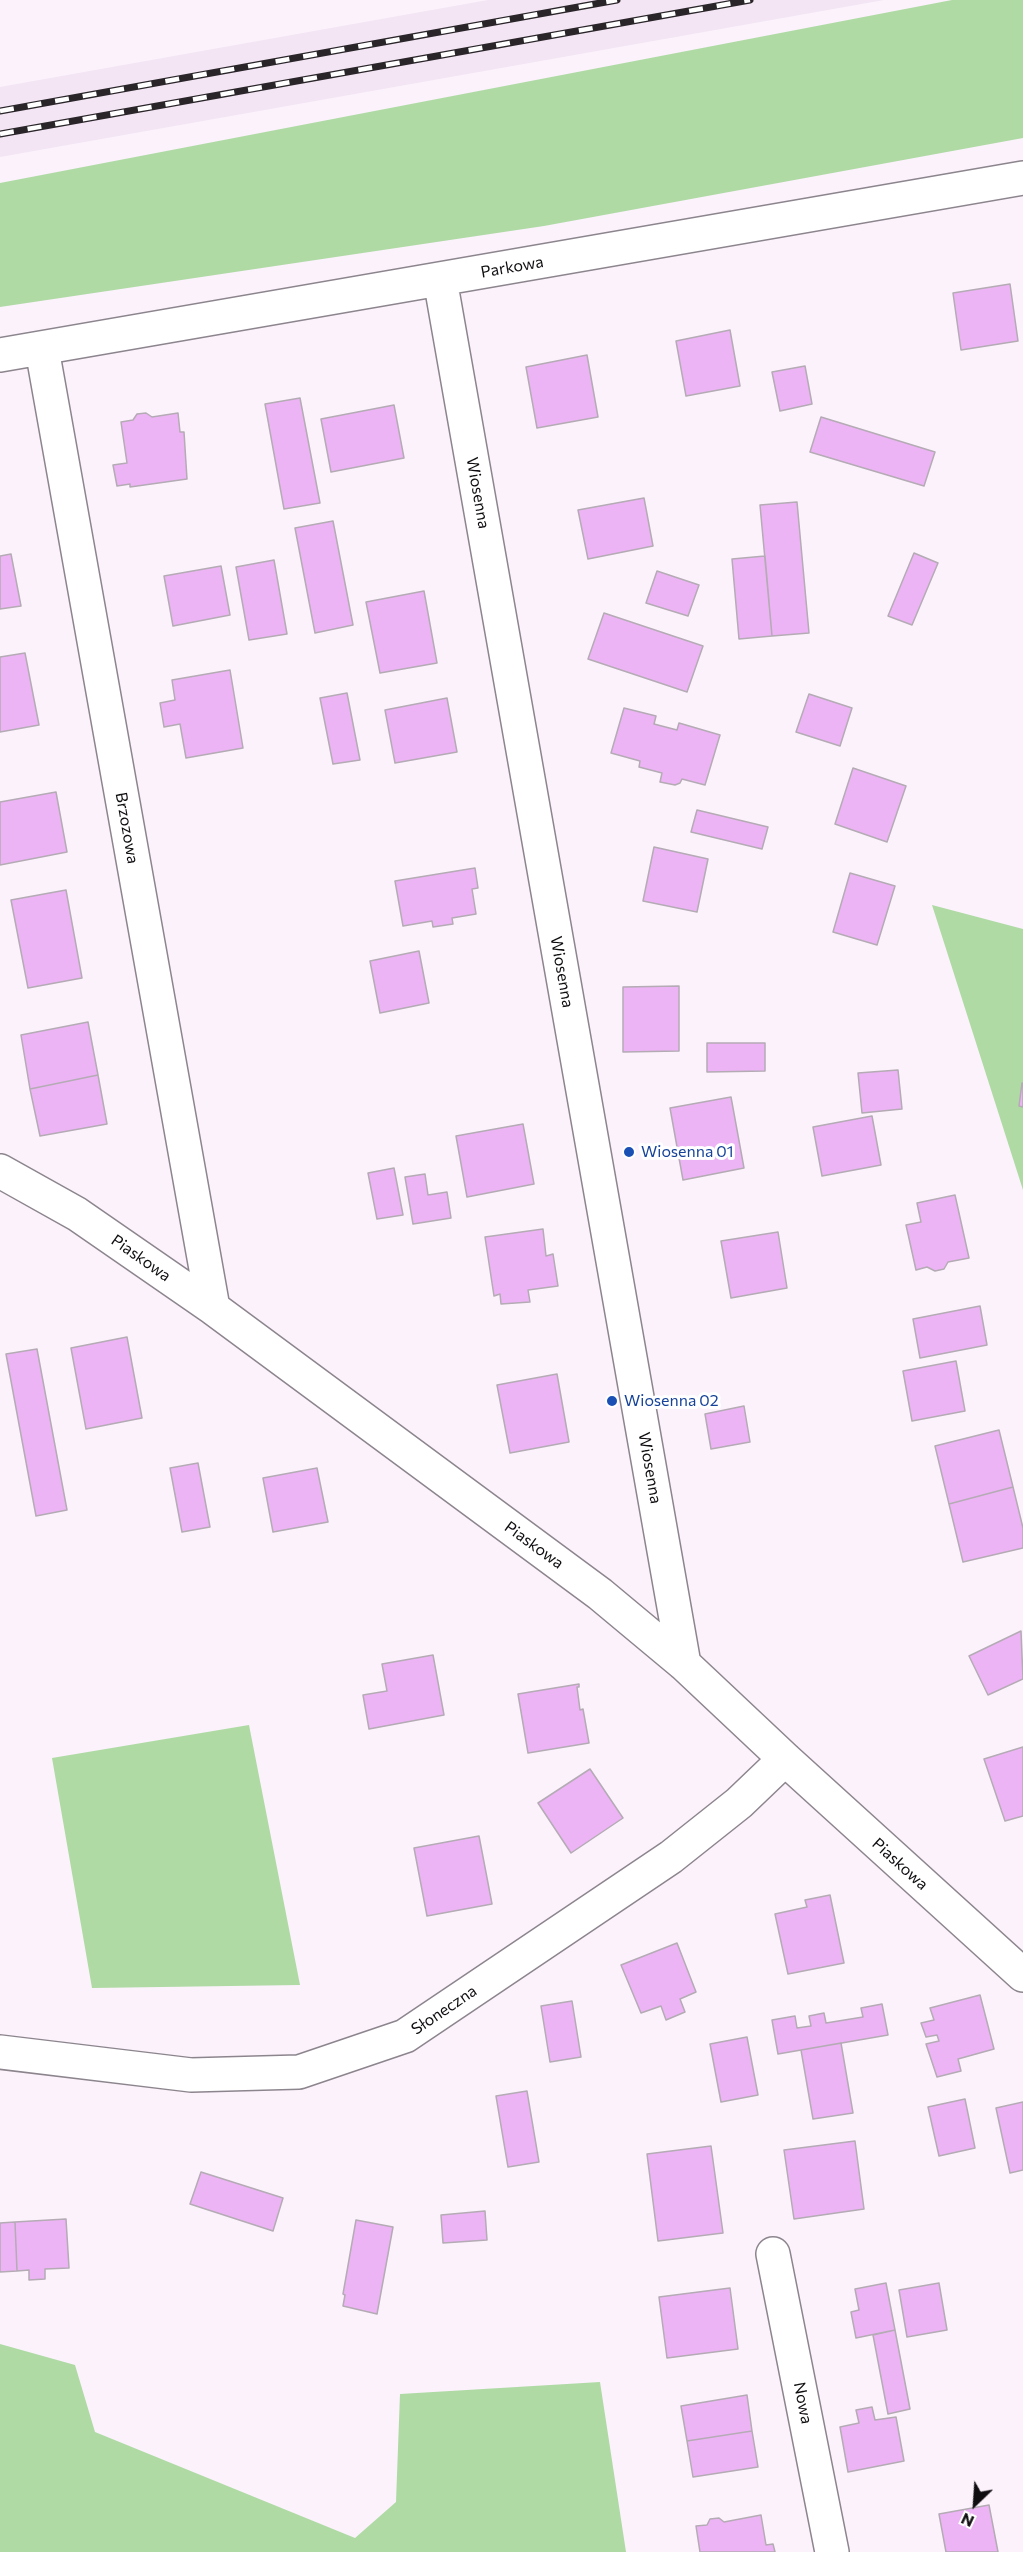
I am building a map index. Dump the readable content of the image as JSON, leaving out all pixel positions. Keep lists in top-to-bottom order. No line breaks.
{"streets":{"street":["Parkowa","Wiosenna","Brzozowa","Piaskowa","Słoneczna","Nowa"]},"crossings":[["Parkowa","Wiosenna"],["Parkowa","Brzozowa"],["Wiosenna","Piaskowa"],["Brzozowa","Piaskowa"],["Piaskowa","Słoneczna"]],"places":["Wiosenna 01","Wiosenna 02"],"north":"bottom left"}
